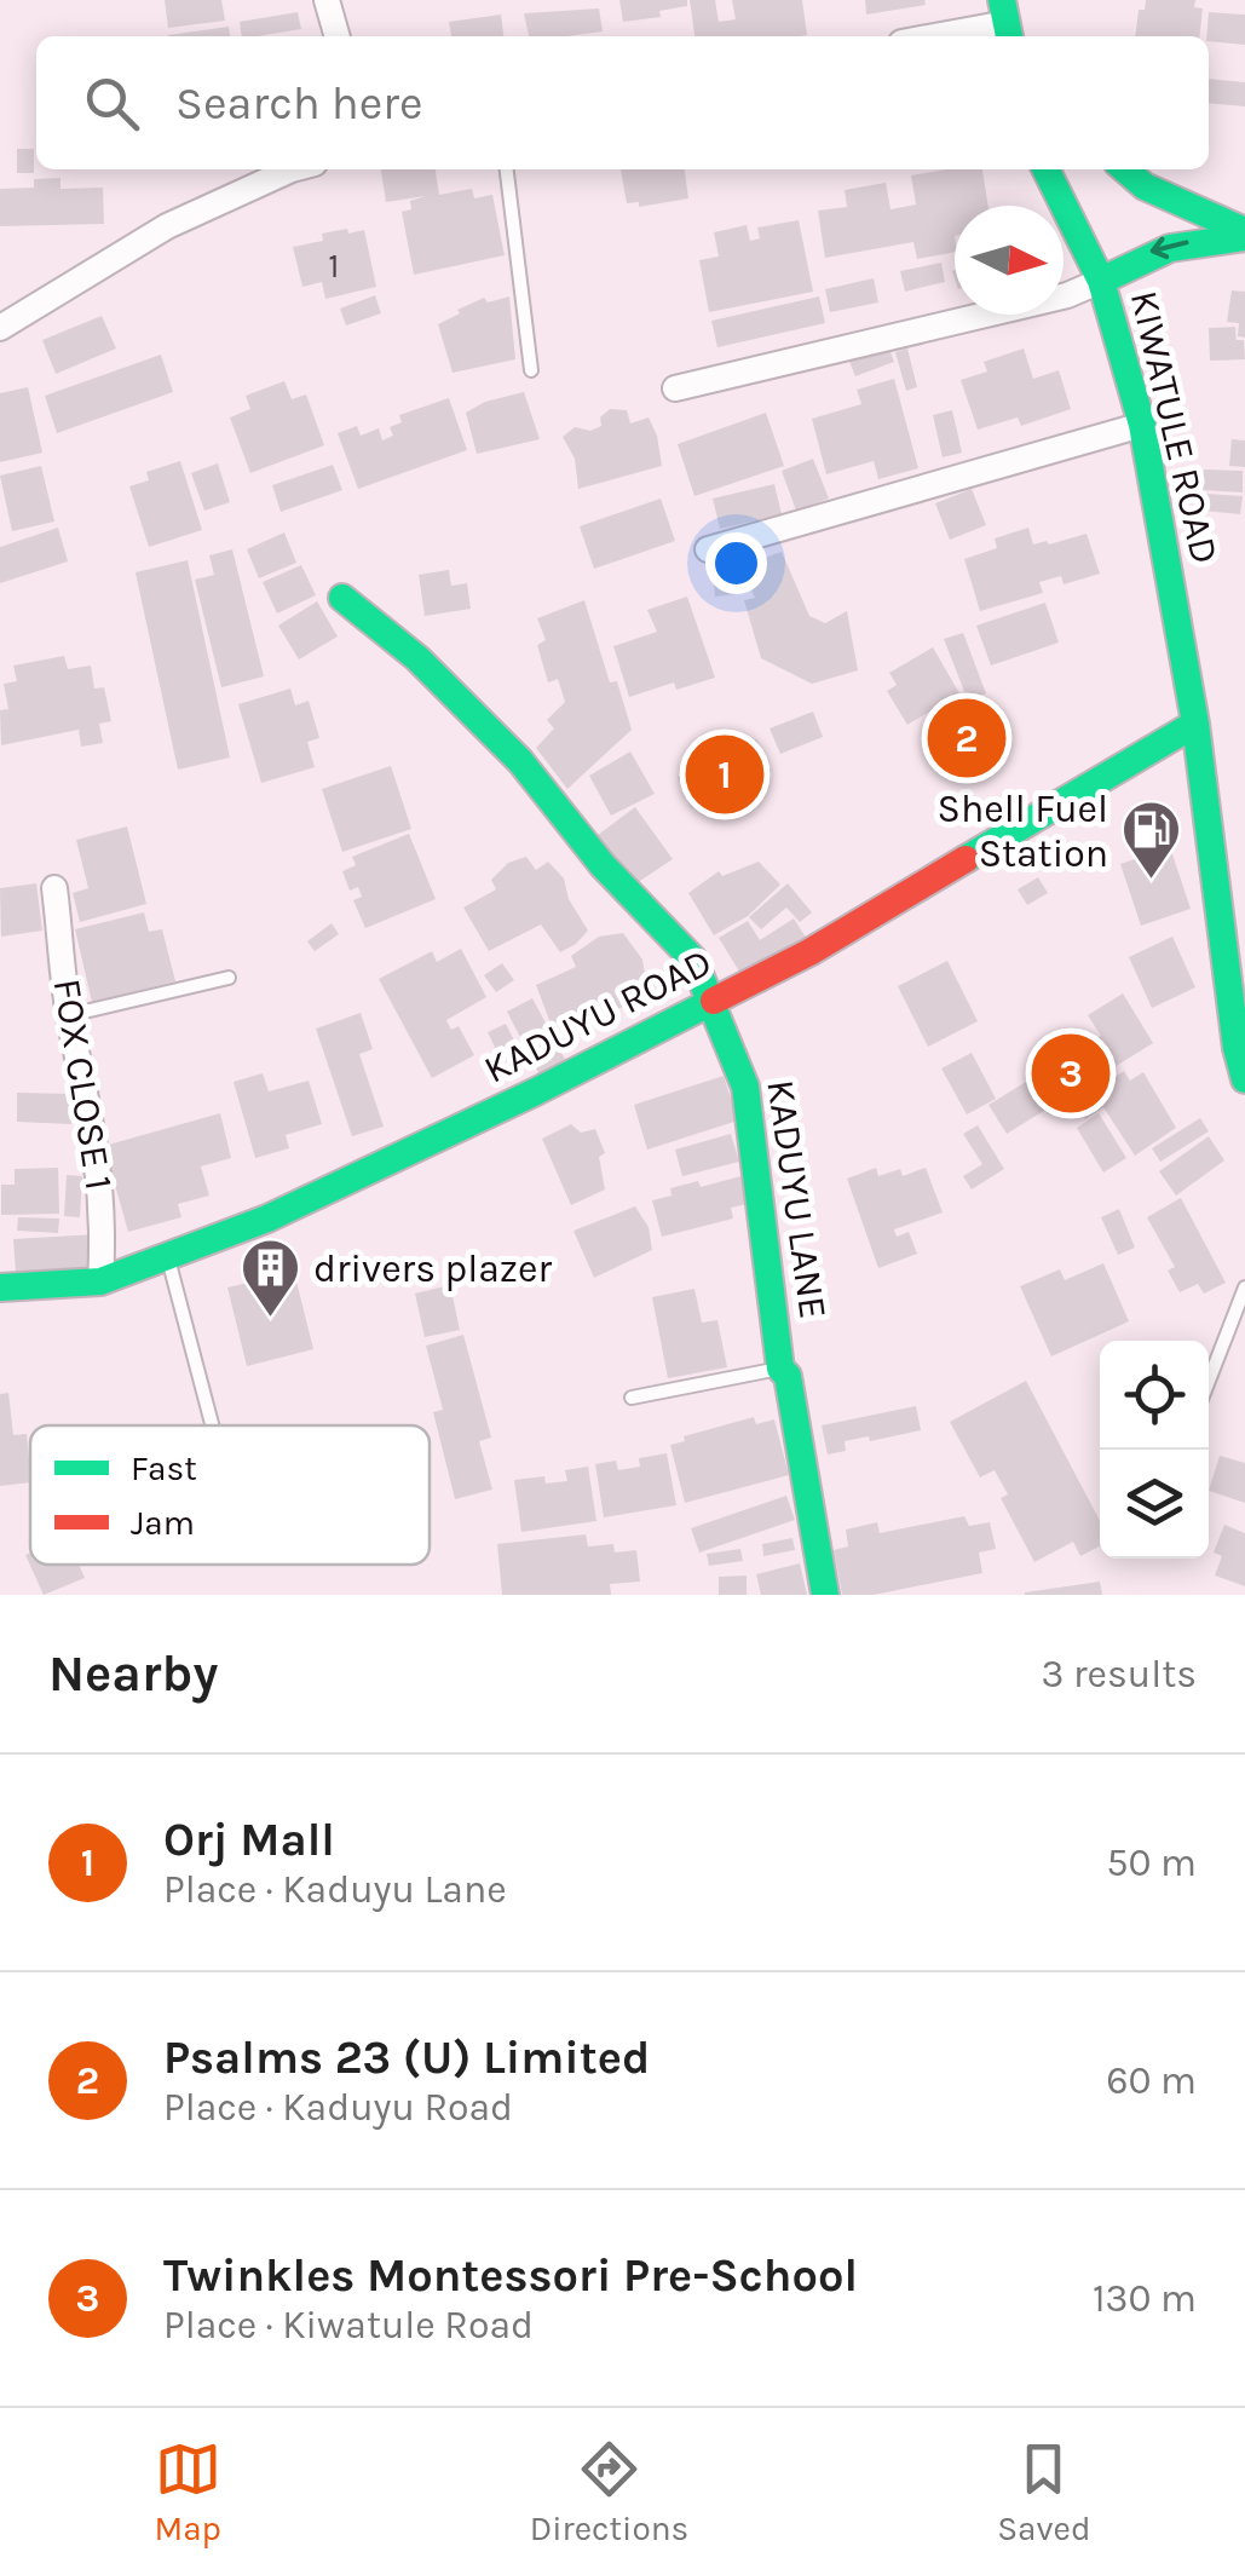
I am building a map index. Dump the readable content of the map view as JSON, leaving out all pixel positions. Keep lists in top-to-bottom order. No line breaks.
{"streets":{"street":["KIWATULE ROAD","KADUYU ROAD","FOX CLOSE 1","KADUYU LANE"]},"crossings":[["KIWATULE ROAD","KADUYU ROAD"],["KADUYU ROAD","FOX CLOSE 1"],["KADUYU ROAD","KADUYU LANE"]],"places":{"fuel station":["Shell Fuel Station"],"building":["drivers plazer"]},"house_numbers":["1"],"legend":["Fast","Jam"],"north":"right","page":{"search":"Search here","pins":["2","1","3"],"heading":["Nearby","3 results"],"list":[{"mark":"1","name":"Orj Mall","note":"Place · Kaduyu Lane","value":"50 m"},{"mark":"2","name":"Psalms 23 (U) Limited","note":"Place · Kaduyu Road","value":"60 m"},{"mark":"3","name":"Twinkles Montessori Pre-School","note":"Place · Kiwatule Road","value":"130 m"}],"nav":["Map","Directions","Saved"]}}
